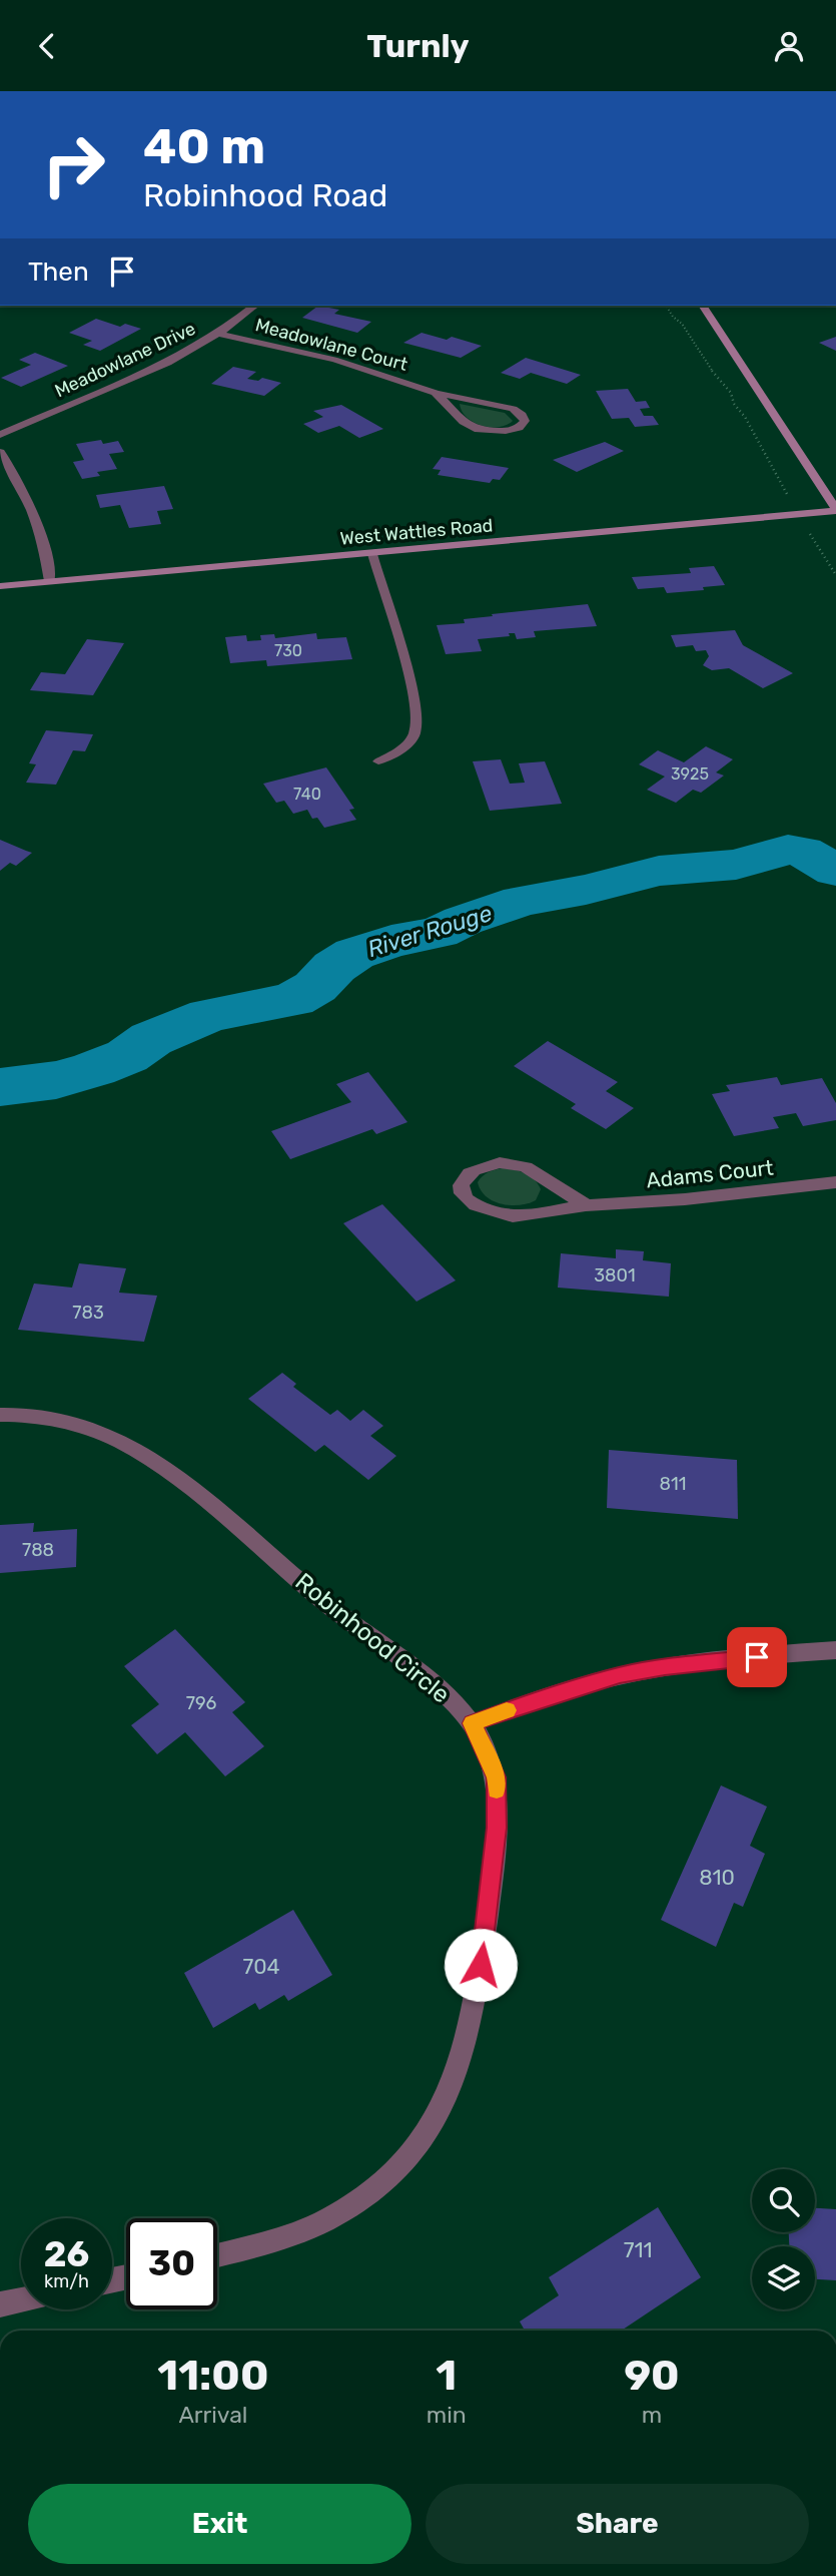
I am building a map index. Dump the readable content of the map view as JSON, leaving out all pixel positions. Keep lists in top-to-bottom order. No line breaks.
{"streets":{"street":["Meadowlane Court","Meadowlane Drive","West Wattles Road","Adams Court","Robinhood Circle"]},"crossings":[["Meadowlane Court","Meadowlane Drive"]],"water":["River Rouge"],"house_numbers":["730","3925","740","3801","783","811","788","796","810","704","711"],"page":{"header":"Turnly","turn":["40 m","Robinhood Road"],"then":"Then","speed":"26 km/h","limit":"30","eta":["11:00","Arrival","1","min","90","m"],"buttons":["Exit","Share"]}}
